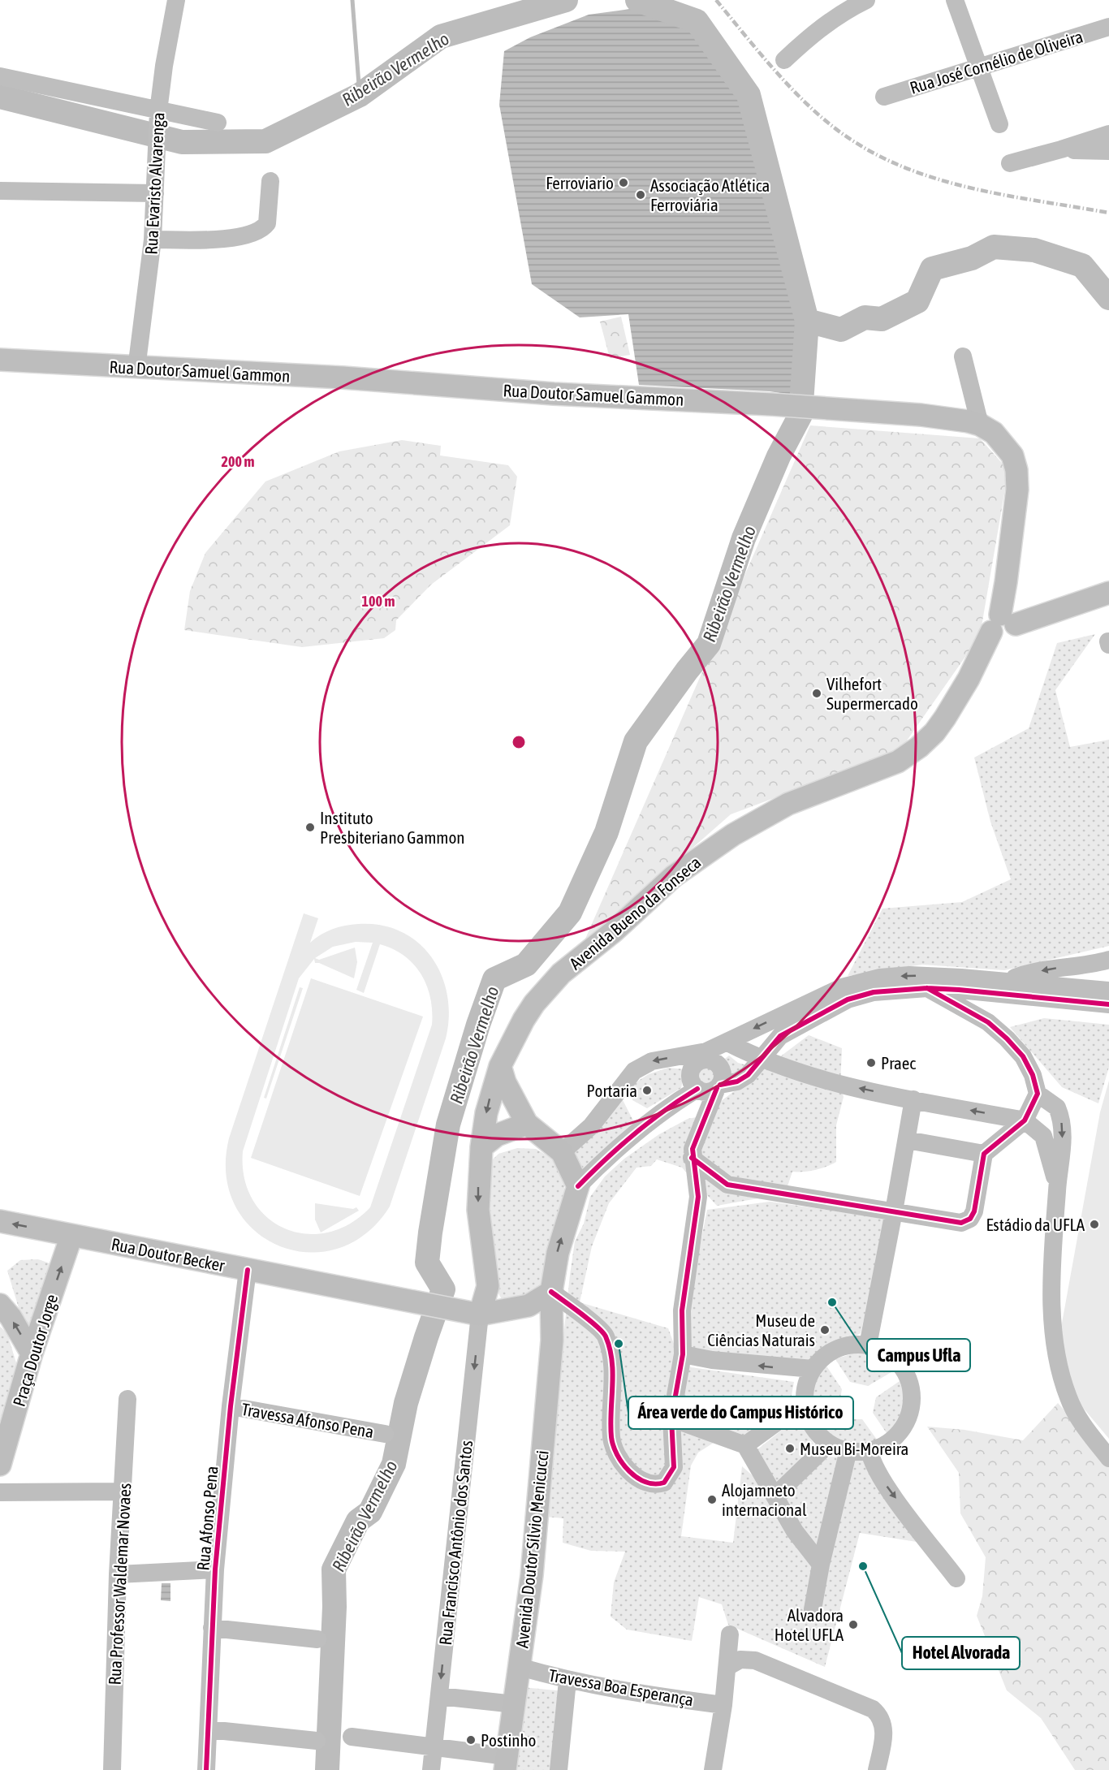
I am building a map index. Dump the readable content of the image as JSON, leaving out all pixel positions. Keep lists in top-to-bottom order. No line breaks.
{"streets":{"main road":["Rua Doutor Samuel Gammon","Avenida Bueno da Fonseca","Rua Doutor Becker","Praça Doutor Jorge","Avenida Doutor Sílvio Menicucci"],"street":["Rua José Cornélio de Oliveira","Rua Evaristo Alvarenga","Travessa Afonso Pena","Rua Afonso Pena","Rua Francisco Antônio dos Santos","Rua Professor Waldemar Novaes","Travessa Boa Esperança"]},"crossings":[["Rua Evaristo Alvarenga","Rua Doutor Samuel Gammon"],["Rua Doutor Samuel Gammon","Avenida Bueno da Fonseca"],["Avenida Bueno da Fonseca","Rua Doutor Becker"],["Avenida Bueno da Fonseca","Rua Francisco Antônio dos Santos"],["Rua Doutor Becker","Praça Doutor Jorge"],["Rua Doutor Becker","Rua Afonso Pena"],["Rua Doutor Becker","Rua Francisco Antônio dos Santos"],["Travessa Afonso Pena","Rua Afonso Pena"],["Avenida Doutor Sílvio Menicucci","Travessa Boa Esperança"]],"one_way":["Praça Doutor Jorge","Rua Francisco Antônio dos Santos"],"water":["Ribeirão Vermelho"],"places":["Ferroviario","Associação Atlética Ferroviária","Vilhefort Supermercado","Instituto Presbiteriano Gammon","Praec","Portaria","Estádio da UFLA","Campus Ufla","Museu de Ciências Naturais","Área verde do Campus Histórico","Museu Bi-Moreira","Alojamneto internacional","Hotel Alvorada","Alvadora Hotel UFLA","Postinho"],"rings":["200 m","100 m"]}
